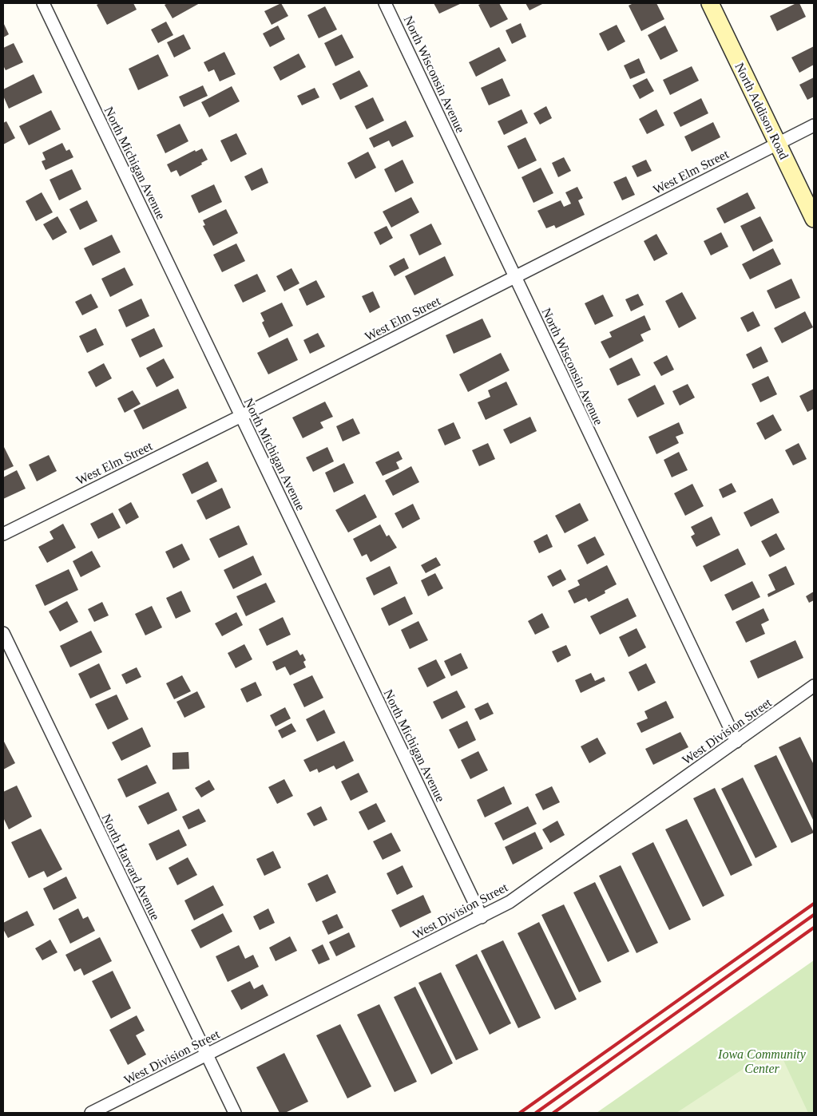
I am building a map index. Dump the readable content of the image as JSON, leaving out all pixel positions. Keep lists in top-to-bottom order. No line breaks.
{"streets":{"street":["North Wisconsin Avenue","North Addison Road","North Michigan Avenue","West Elm Street","West Division Street","North Harvard Avenue"]},"crossings":[["North Wisconsin Avenue","West Elm Street"],["North Wisconsin Avenue","West Division Street"],["North Addison Road","West Elm Street"],["North Michigan Avenue","West Elm Street"],["North Michigan Avenue","West Division Street"],["West Division Street","North Harvard Avenue"]],"parks":["Iowa Community Center"]}
